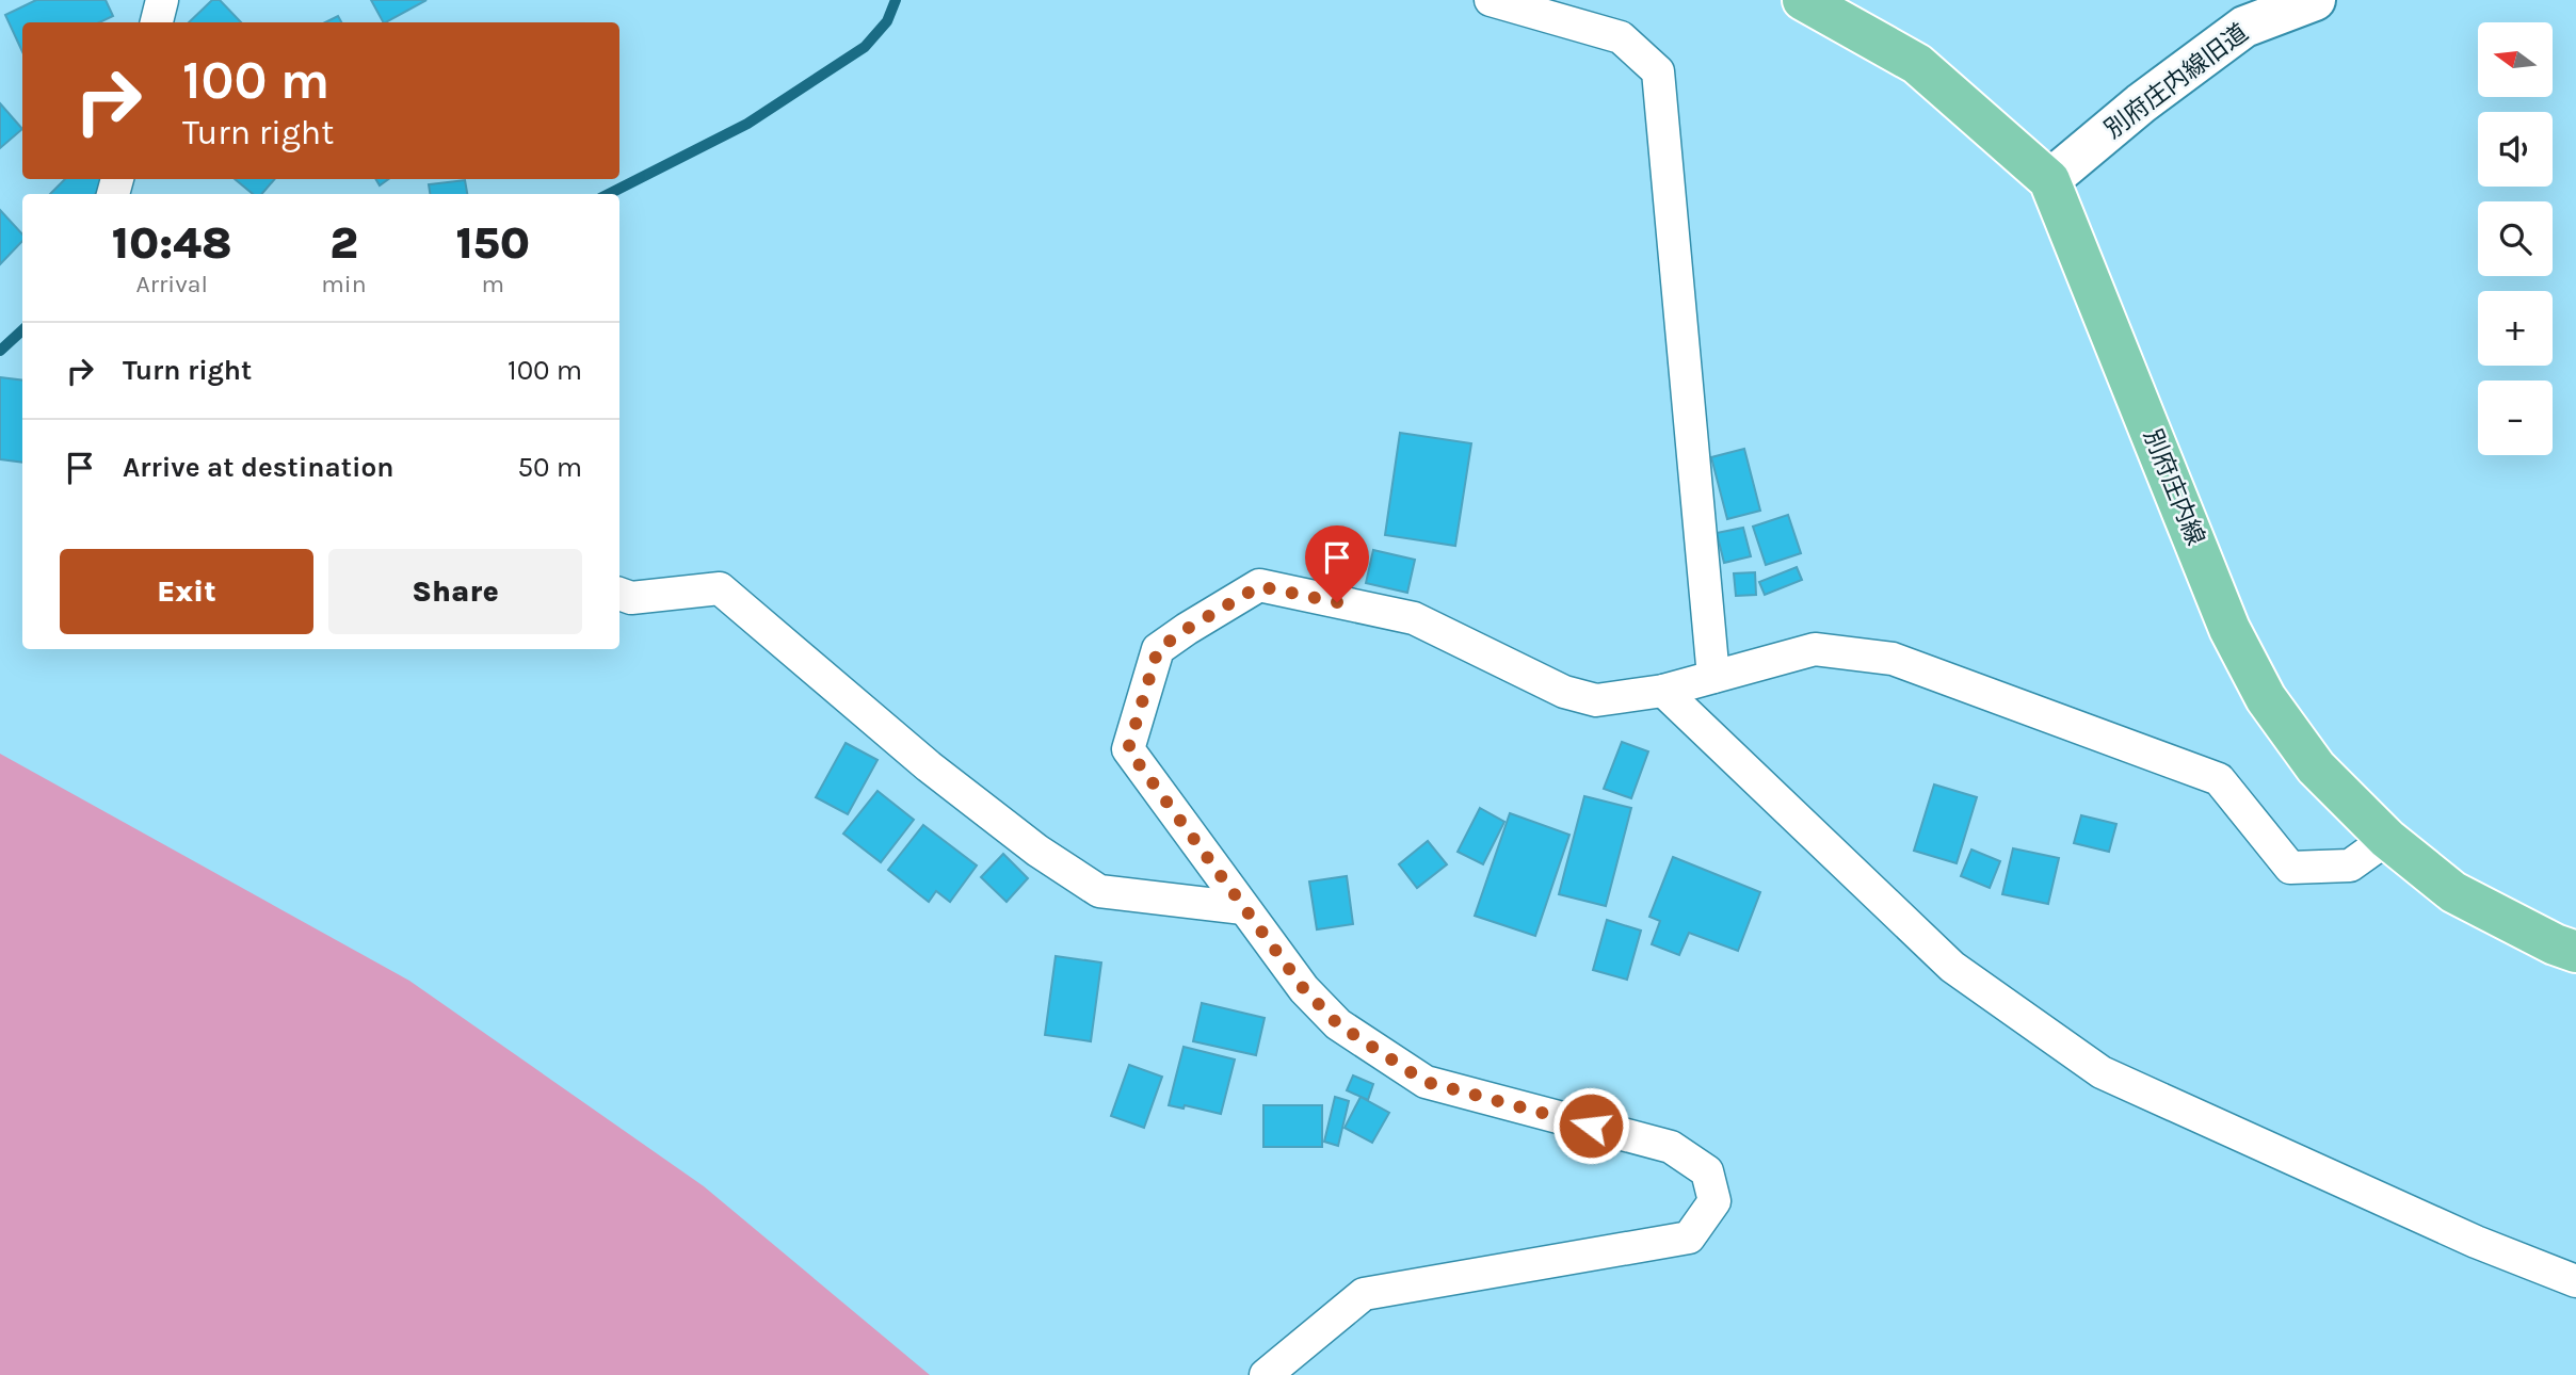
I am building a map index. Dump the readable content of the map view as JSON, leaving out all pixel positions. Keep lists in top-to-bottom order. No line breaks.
{"streets":{"main road":["別府庄内線"],"street":["別府庄内線旧道"]},"crossings":[["別府庄内線旧道","別府庄内線"]],"north":"left","page":{"map_buttons":["+","−"],"turn":["100 m","Turn right"],"eta":["10:48","Arrival","2","min","150","m"],"list":[{"name":"Turn right","value":"100 m"},{"name":"Arrive at destination","value":"50 m"}],"buttons":["Exit","Share"]}}
